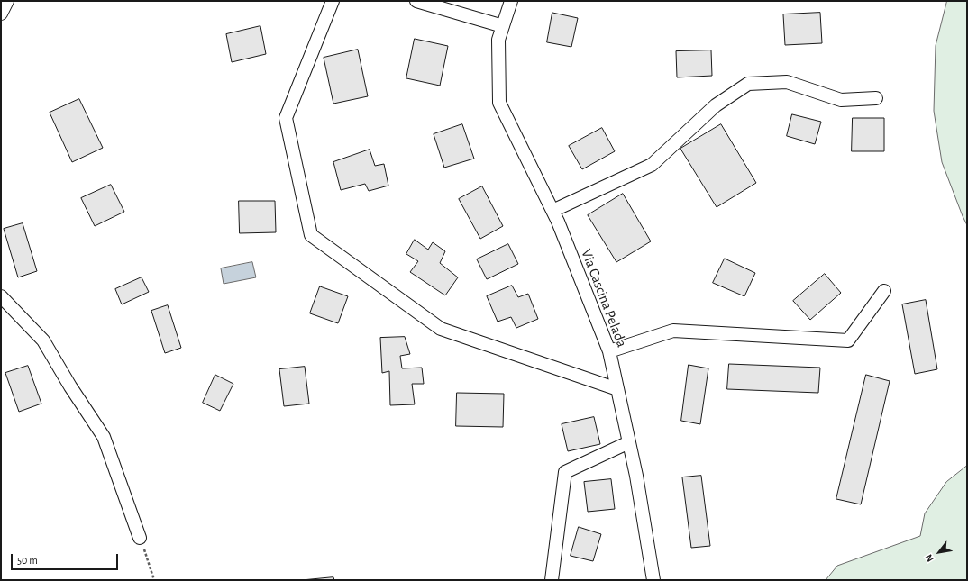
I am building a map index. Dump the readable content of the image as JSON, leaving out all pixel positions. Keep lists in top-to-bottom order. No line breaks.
{"streets":{"street":["Via Cascina Pelada"]},"scale_bar":"50 m","north":"bottom left"}
